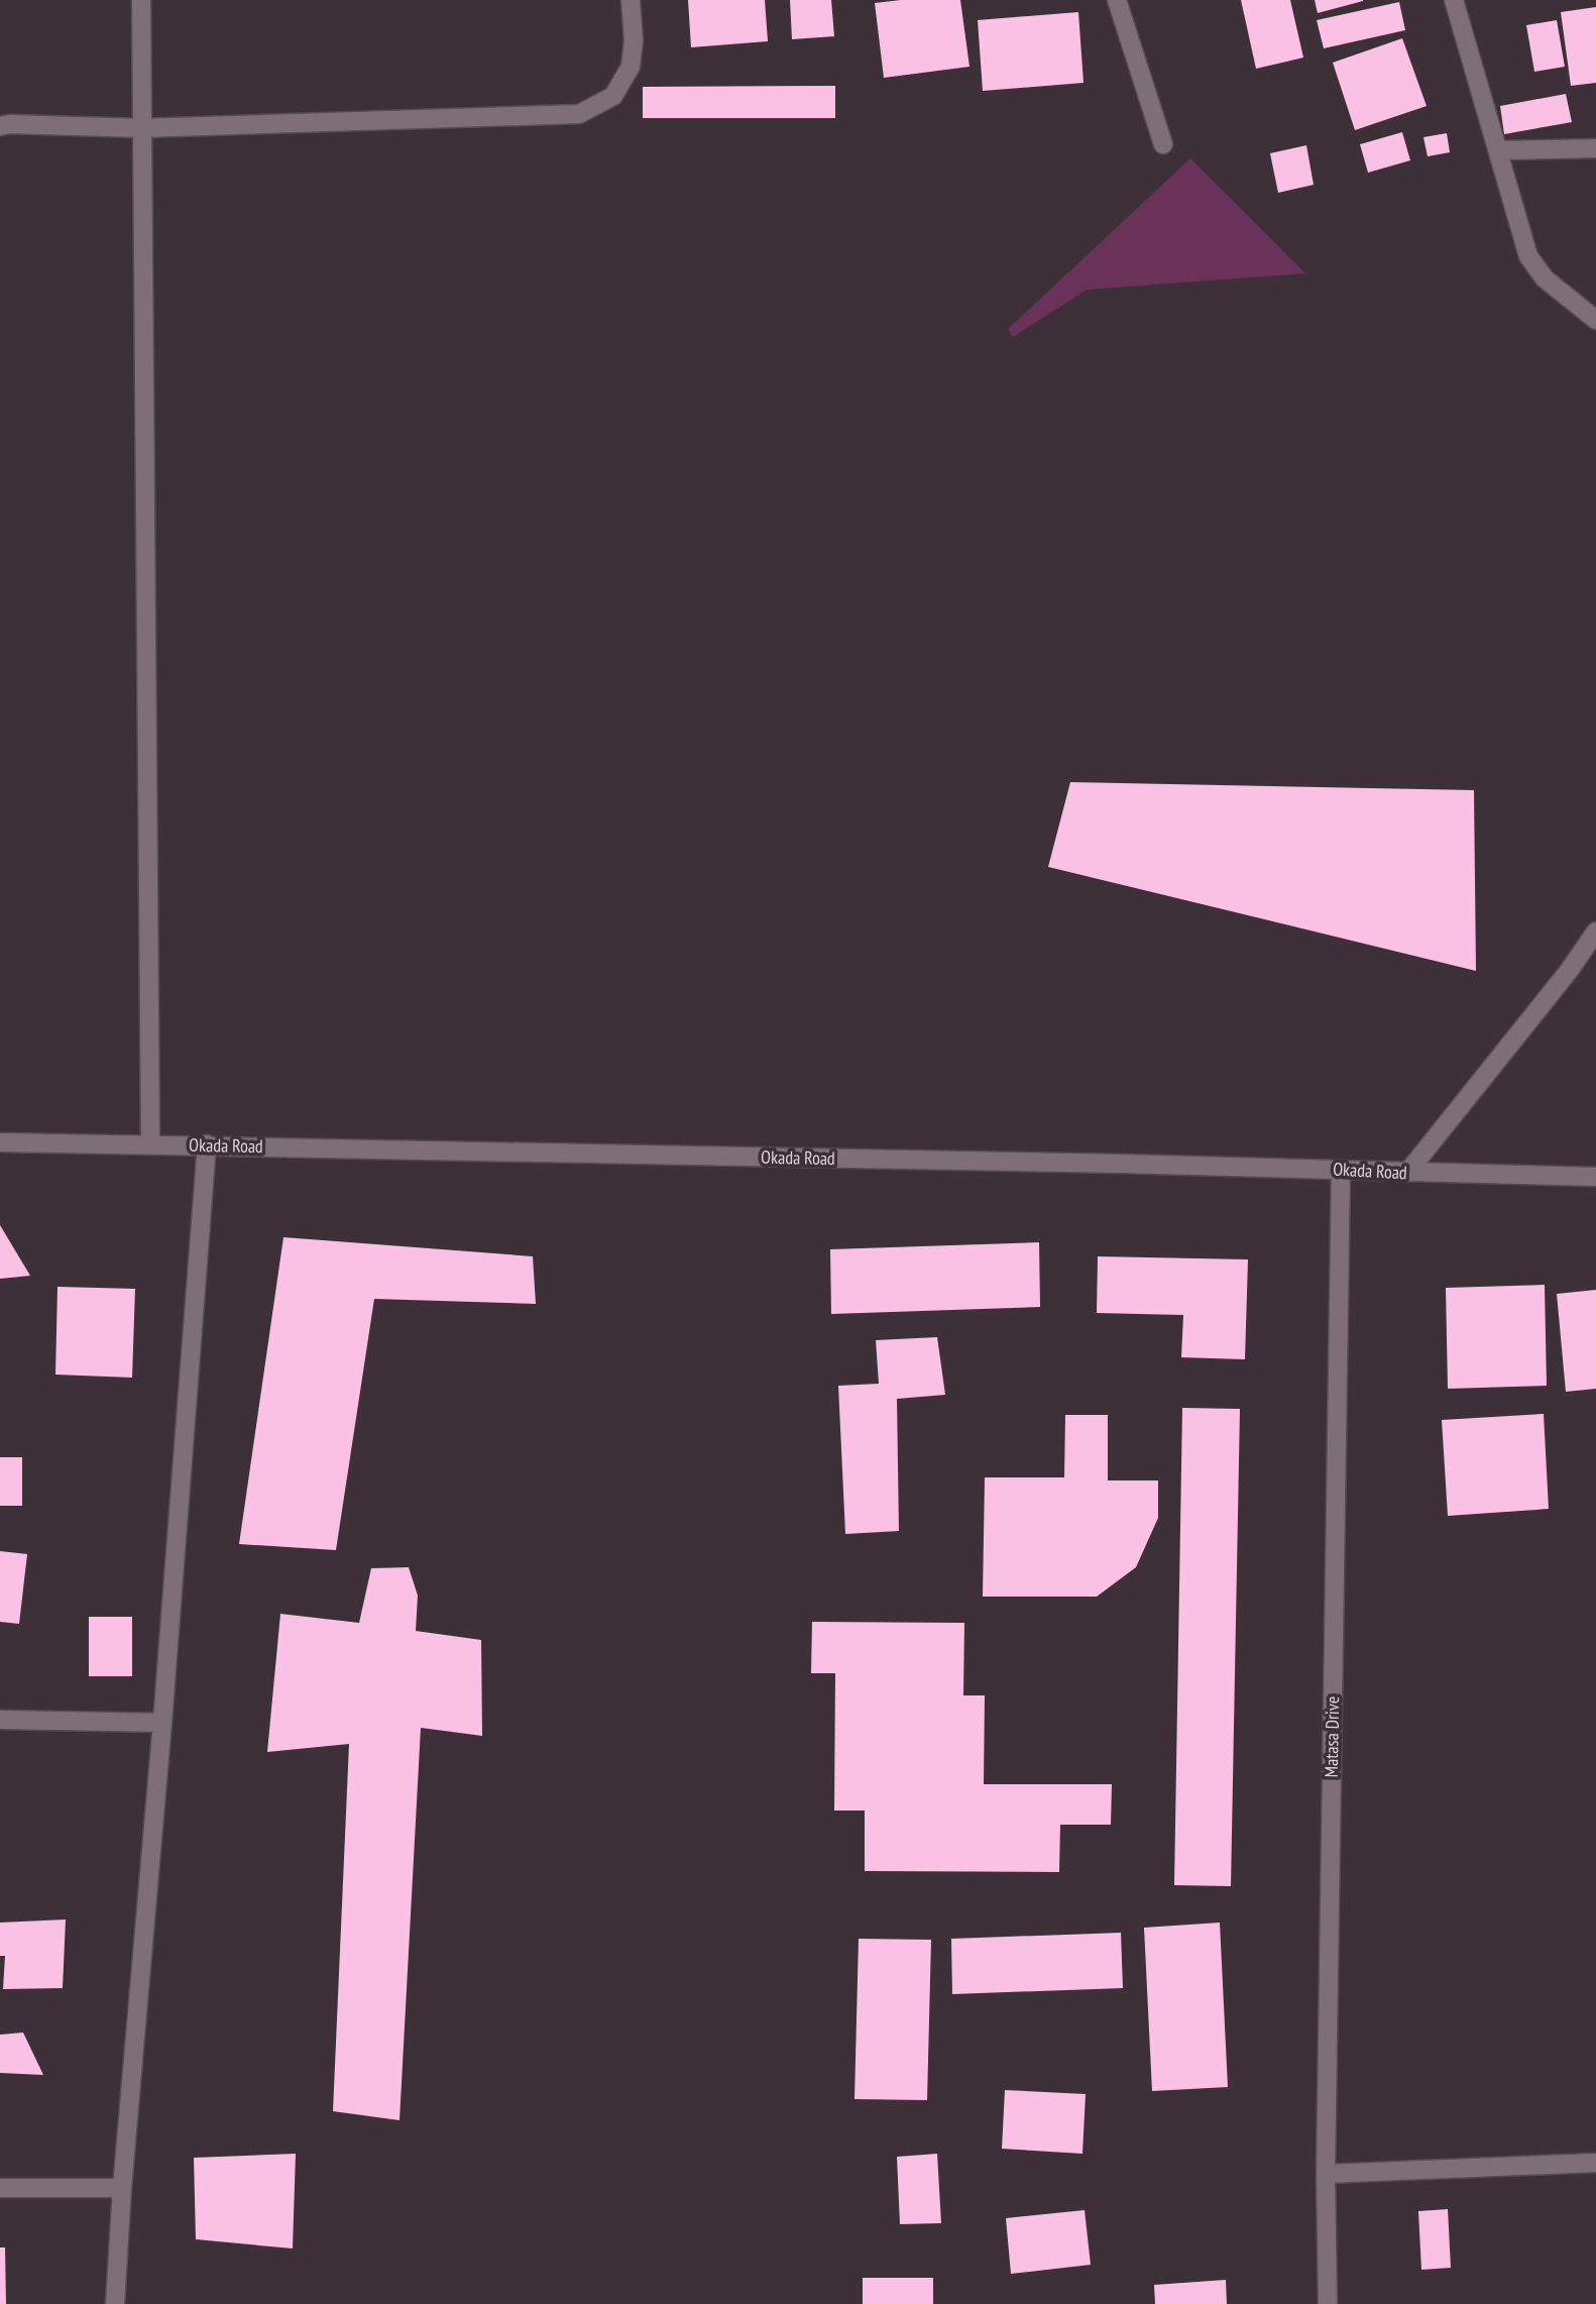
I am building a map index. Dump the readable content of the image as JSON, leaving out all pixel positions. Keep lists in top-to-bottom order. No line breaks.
{"streets":{"street":["Okada Road","Matasa Drive"]},"crossings":[["Okada Road","Matasa Drive"]]}
